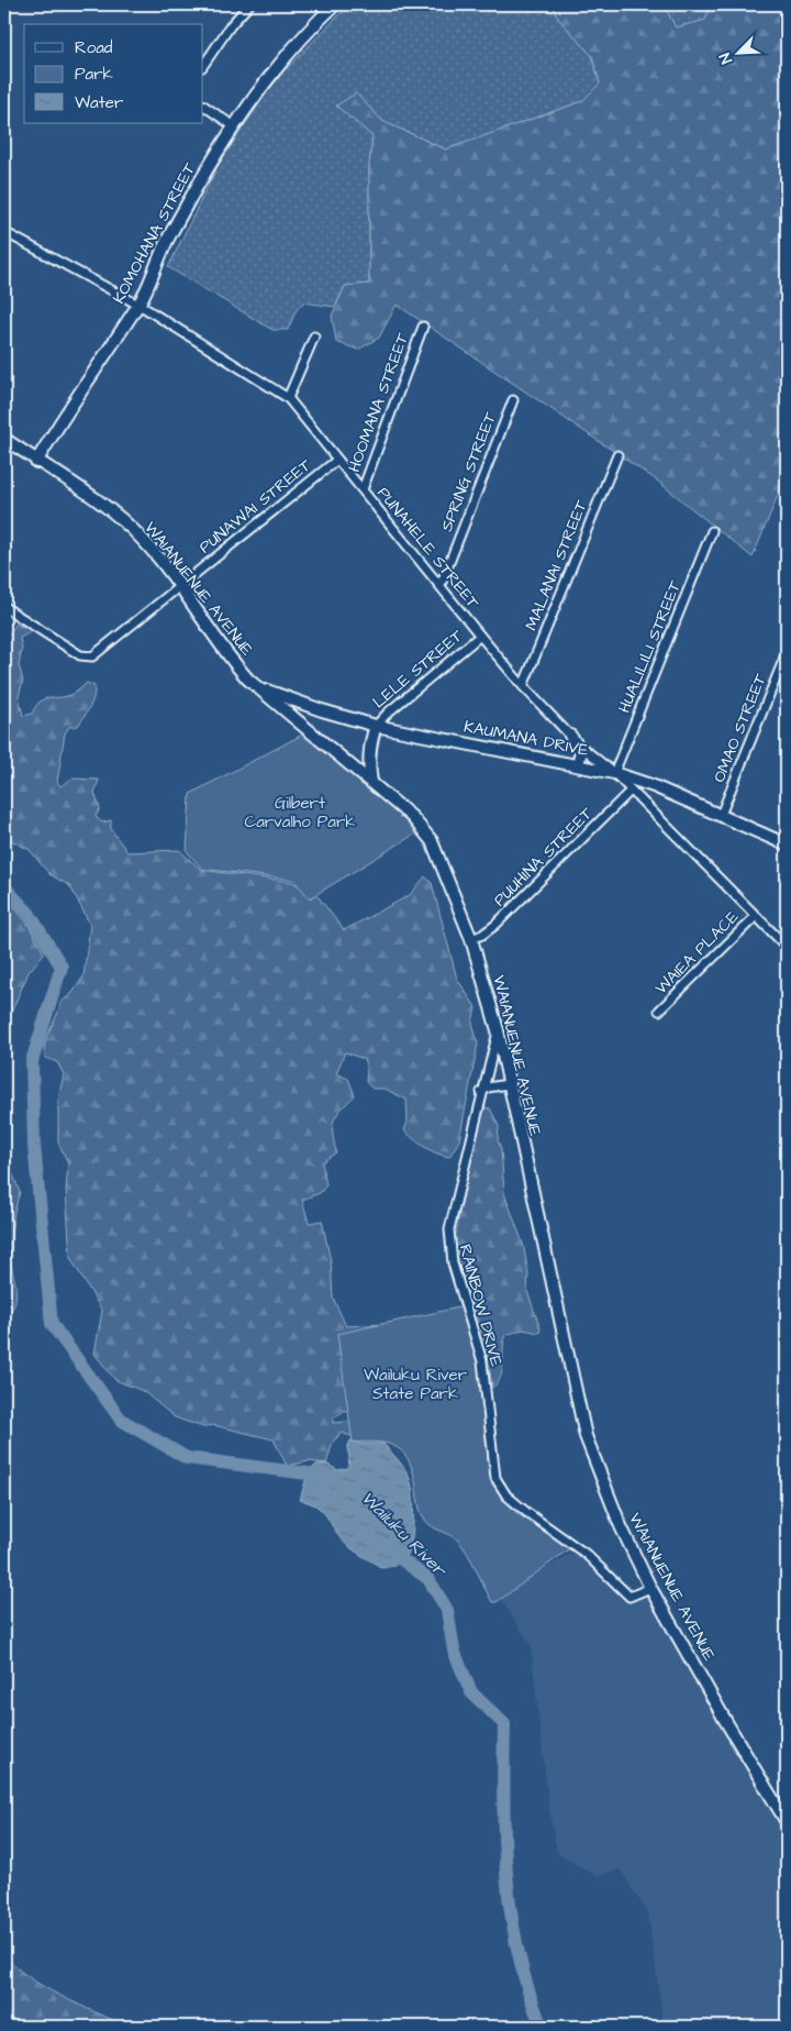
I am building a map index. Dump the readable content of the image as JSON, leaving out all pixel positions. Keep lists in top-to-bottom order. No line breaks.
{"streets":{"street":["KOMOHANA STREET","HOOMANA STREET","SPRING STREET","PUNAWAI STREET","PUNAHELE STREET","MALANAI STREET","WAIANUENUE AVENUE","HUALILILI STREET","LELE STREET","OMAO STREET","KAUMANA DRIVE","PUUHINA STREET","WAIEA PLACE","RAINBOW DRIVE"]},"crossings":[["KOMOHANA STREET","PUNAHELE STREET"],["KOMOHANA STREET","WAIANUENUE AVENUE"],["HOOMANA STREET","PUNAHELE STREET"],["SPRING STREET","PUNAHELE STREET"],["PUNAWAI STREET","PUNAHELE STREET"],["PUNAWAI STREET","WAIANUENUE AVENUE"],["PUNAHELE STREET","MALANAI STREET"],["PUNAHELE STREET","HUALILILI STREET"],["PUNAHELE STREET","LELE STREET"],["PUNAHELE STREET","KAUMANA DRIVE"],["PUNAHELE STREET","PUUHINA STREET"],["PUNAHELE STREET","WAIEA PLACE"],["WAIANUENUE AVENUE","KAUMANA DRIVE"],["WAIANUENUE AVENUE","PUUHINA STREET"],["WAIANUENUE AVENUE","RAINBOW DRIVE"],["HUALILILI STREET","KAUMANA DRIVE"],["LELE STREET","KAUMANA DRIVE"],["OMAO STREET","KAUMANA DRIVE"]],"water":["Wailuku River"],"parks":["Gilbert Carvalho Park","Wailuku River State Park"],"legend":["Road","Park","Water"],"north":"bottom left"}
